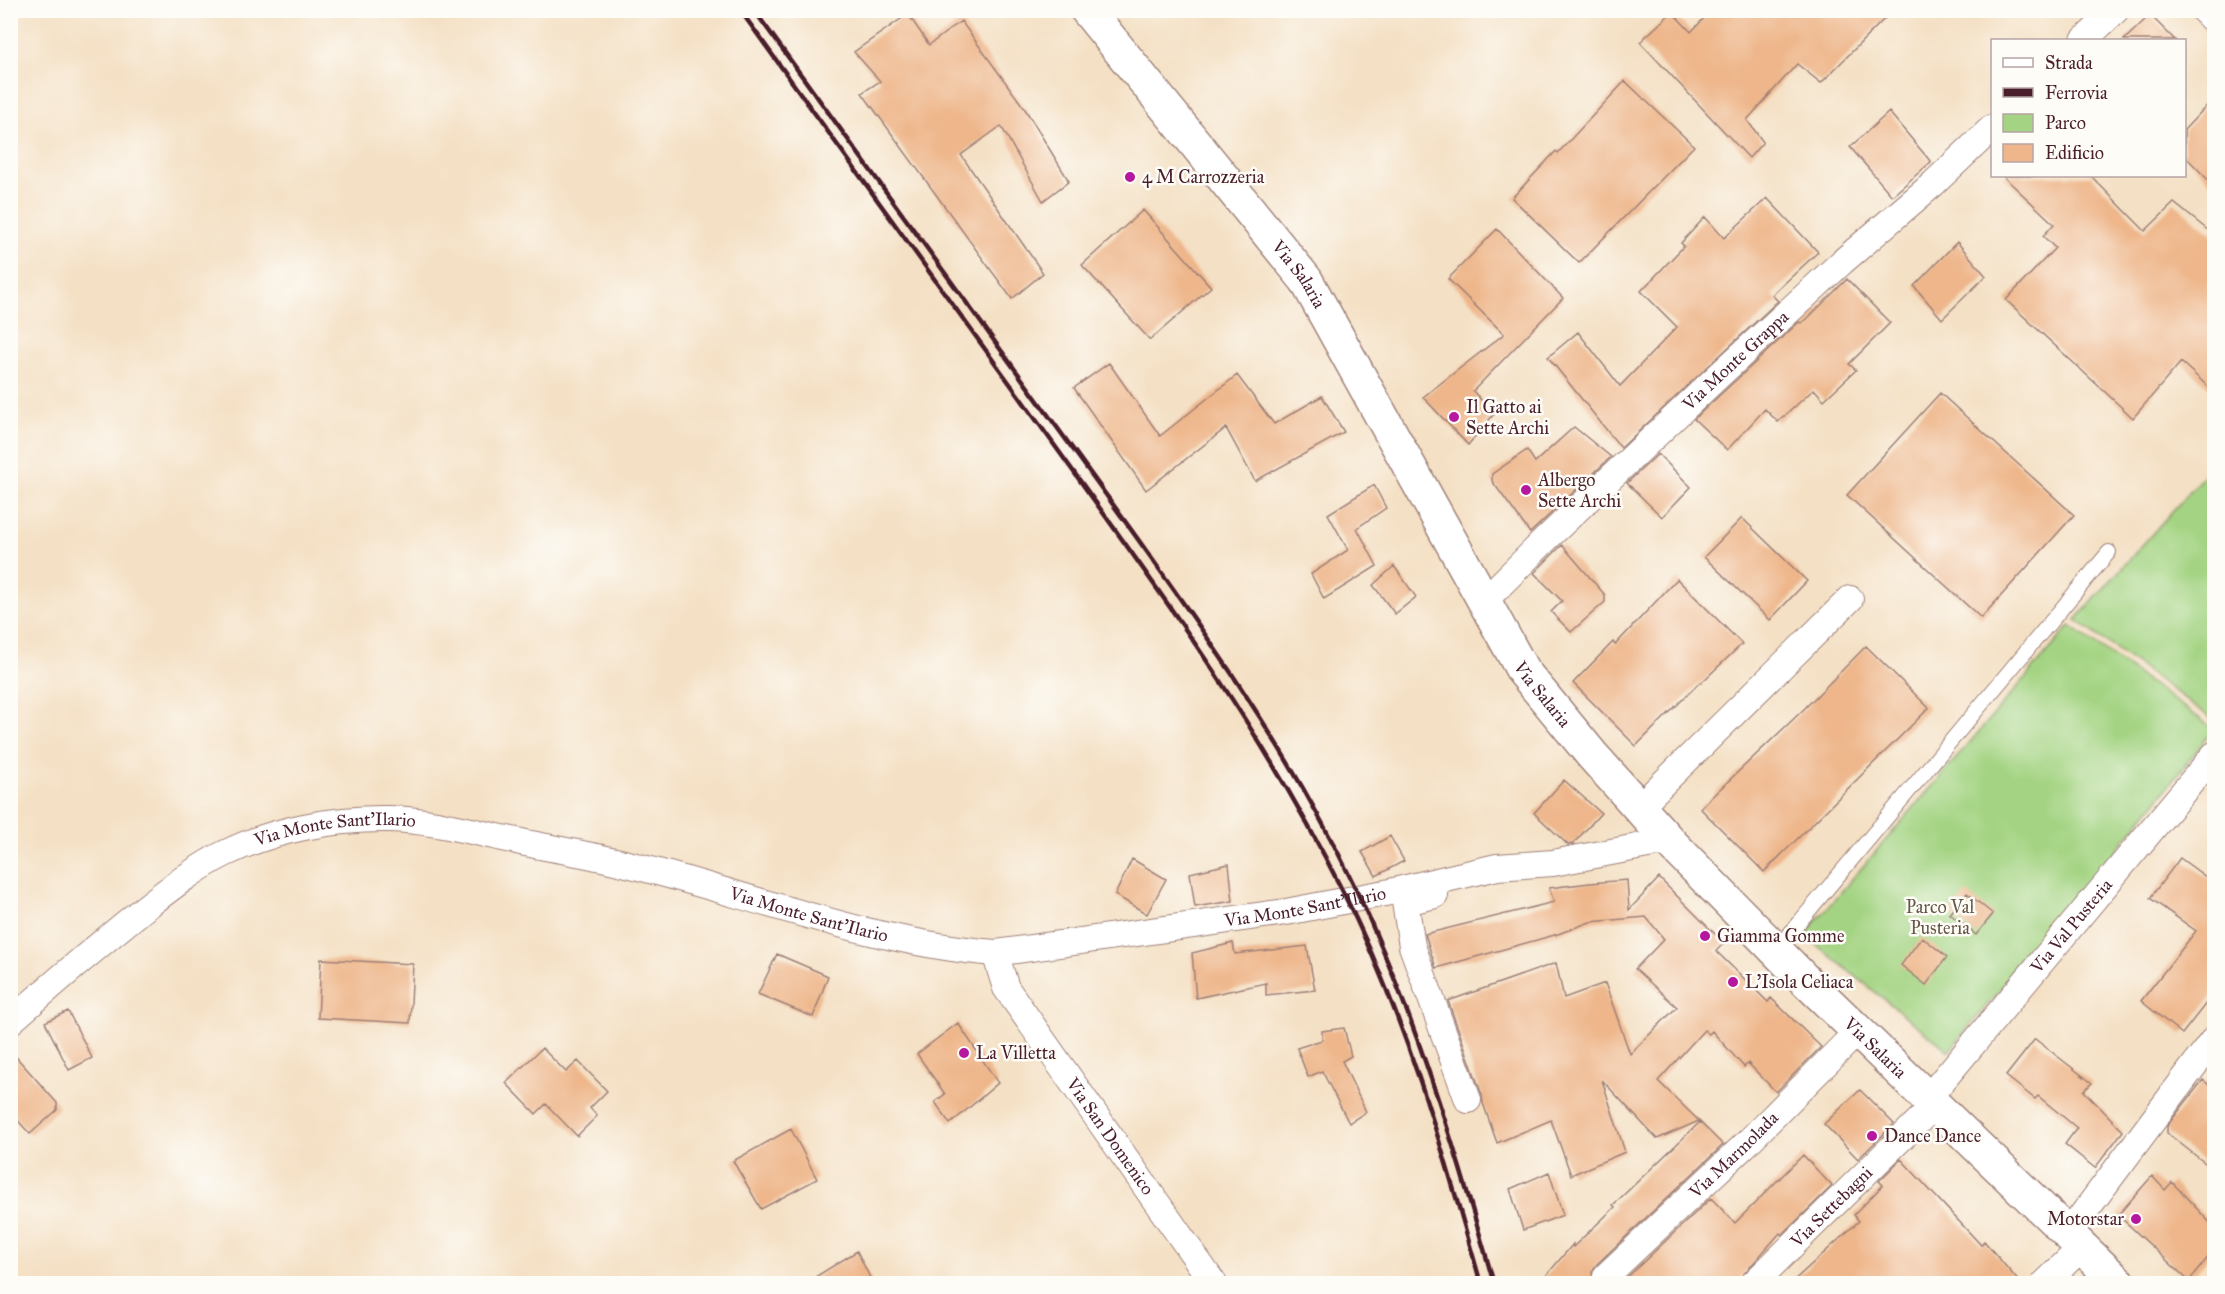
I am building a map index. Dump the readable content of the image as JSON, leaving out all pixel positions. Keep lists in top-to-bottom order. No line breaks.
{"streets":{"main road":["Via Salaria"],"street":["Via Monte Grappa","Via Monte Sant'Ilario","Via Val Pusteria","Via San Domenico","Via Marmolada","Via Settebagni"]},"crossings":[["Via Salaria","Via Monte Grappa"],["Via Salaria","Via Monte Sant'Ilario"],["Via Salaria","Via Val Pusteria"],["Via Salaria","Via Marmolada"],["Via Salaria","Via Settebagni"],["Via Monte Sant'Ilario","Via San Domenico"],["Via Val Pusteria","Via Settebagni"]],"parks":["Parco Val Pusteria"],"places":["4 M Carrozzeria","Il Gatto ai Sette Archi","Albergo Sette Archi","Giamma Gomme","L'Isola Celiaca","La Villetta","Dance Dance","Motorstar"],"legend":["Strada","Ferrovia","Parco","Edificio"]}
